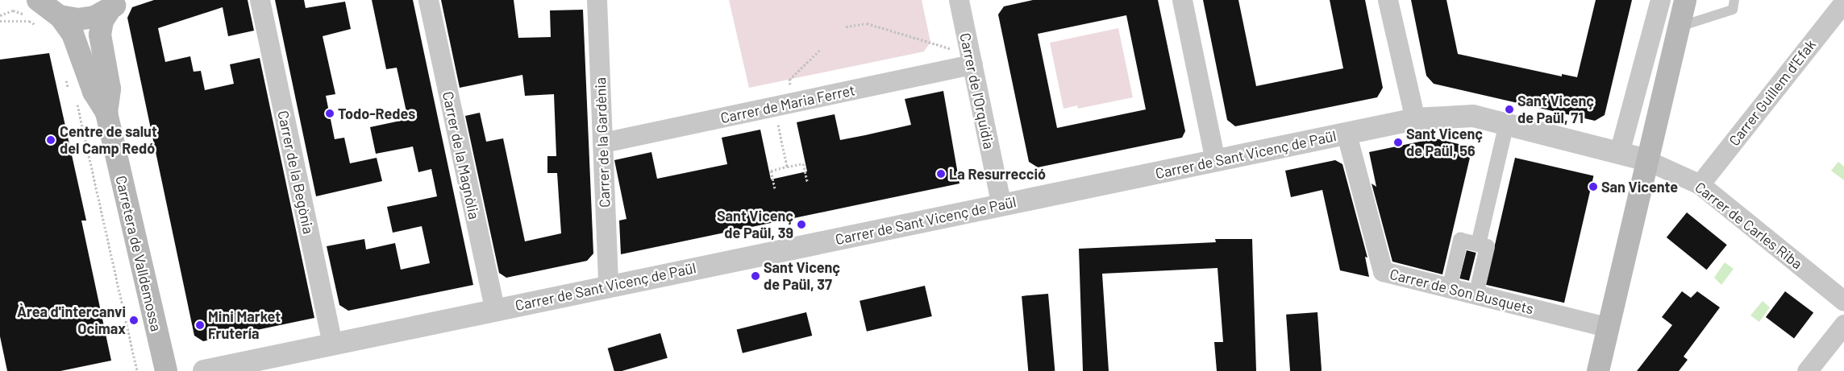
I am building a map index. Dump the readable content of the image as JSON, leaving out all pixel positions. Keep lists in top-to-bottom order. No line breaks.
{"streets":{"main road":["Carretera de Valldemossa"],"street":["Carrer de l'Orquídia","Carrer Guillem d'Efak","Carrer de Maria Ferret","Carrer de la Gardènia","Carrer de Sant Vicenç de Paül","Carrer de la Magnòlia","Carrer de la Begònia","Carrer de Carles Riba","Carrer de Son Busquets"]},"crossings":[["Carrer de l'Orquídia","Carrer de Maria Ferret"],["Carrer de l'Orquídia","Carrer de Sant Vicenç de Paül"],["Carrer Guillem d'Efak","Carrer de Carles Riba"],["Carrer de Maria Ferret","Carrer de la Gardènia"],["Carrer de la Gardènia","Carrer de Sant Vicenç de Paül"],["Carrer de Sant Vicenç de Paül","Carrer de la Magnòlia"],["Carrer de Sant Vicenç de Paül","Carrer de la Begònia"],["Carrer de Sant Vicenç de Paül","Carrer de Carles Riba"],["Carrer de Sant Vicenç de Paül","Carrer de Son Busquets"]],"places":["Sant Vicenç de Paül, 71","Todo-Redes","Centre de salut del Camp Redó","Sant Vicenç de Paül, 56","La Resurrecció","San Vicente","Sant Vicenç de Paül, 39","Sant Vicenç de Paül, 37","Àrea d'intercanvi Ocimax","Mini Market Frutería"]}
